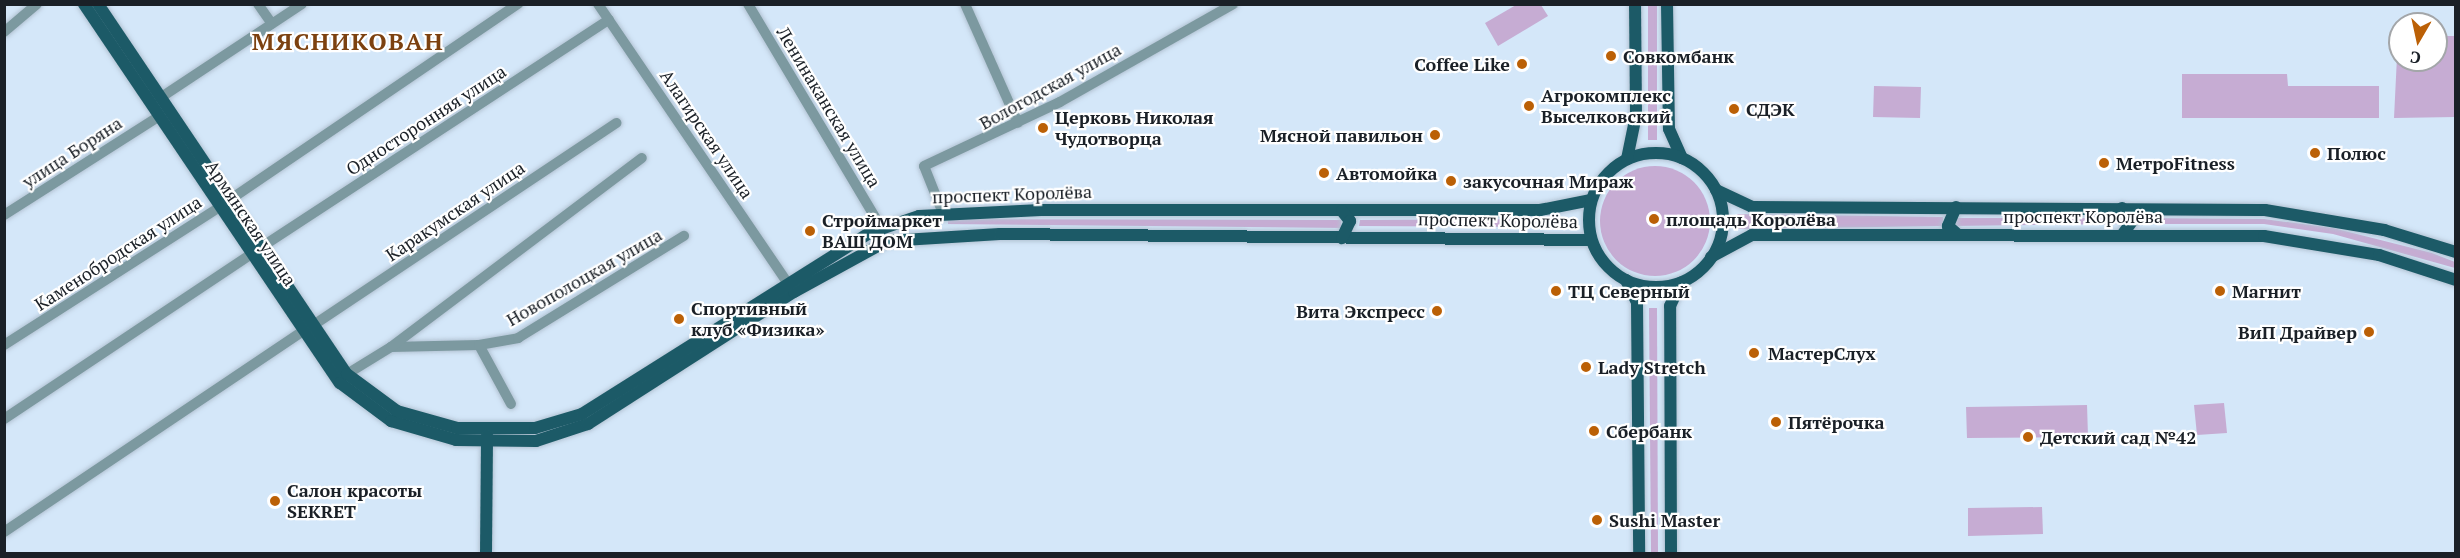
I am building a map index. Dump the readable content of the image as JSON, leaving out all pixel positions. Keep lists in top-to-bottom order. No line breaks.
{"streets":{"main road":["проспект Королёва","Армянская улица"],"street":["Вологодская улица","Ленинаканская улица","Односторонняя улица","Алагирская улица","улица Боряна","Каракумская улица","Каменобродская улица","Новополоцкая улица"]},"crossings":[["Вологодская улица","проспект Королёва"],["Ленинаканская улица","проспект Королёва"],["Односторонняя улица","Алагирская улица"],["Односторонняя улица","Армянская улица"],["Алагирская улица","проспект Королёва"],["улица Боряна","Армянская улица"],["проспект Королёва","Армянская улица"],["Каракумская улица","Армянская улица"],["Армянская улица","Каменобродская улица"]],"districts":["МЯСНИКОВАН"],"places":["Совкомбанк","Coffee Like","Агрокомплекс Выселковский","СДЭК","Церковь Николая Чудотворца","Мясной павильон","Полюс","МетроFitness","Автомойка","закусочная Мираж","площадь Королёва","Строймаркет ВАШ ДОМ","ТЦ Северный","Магнит","Вита Экспресс","Спортивный клуб «Физика»","ВиП Драйвер","МастерСлух","Lady Stretch","Пятёрочка","Сбербанк","Детский сад №42","Салон красоты SEKRET","Sushi Master"],"north":"bottom"}
